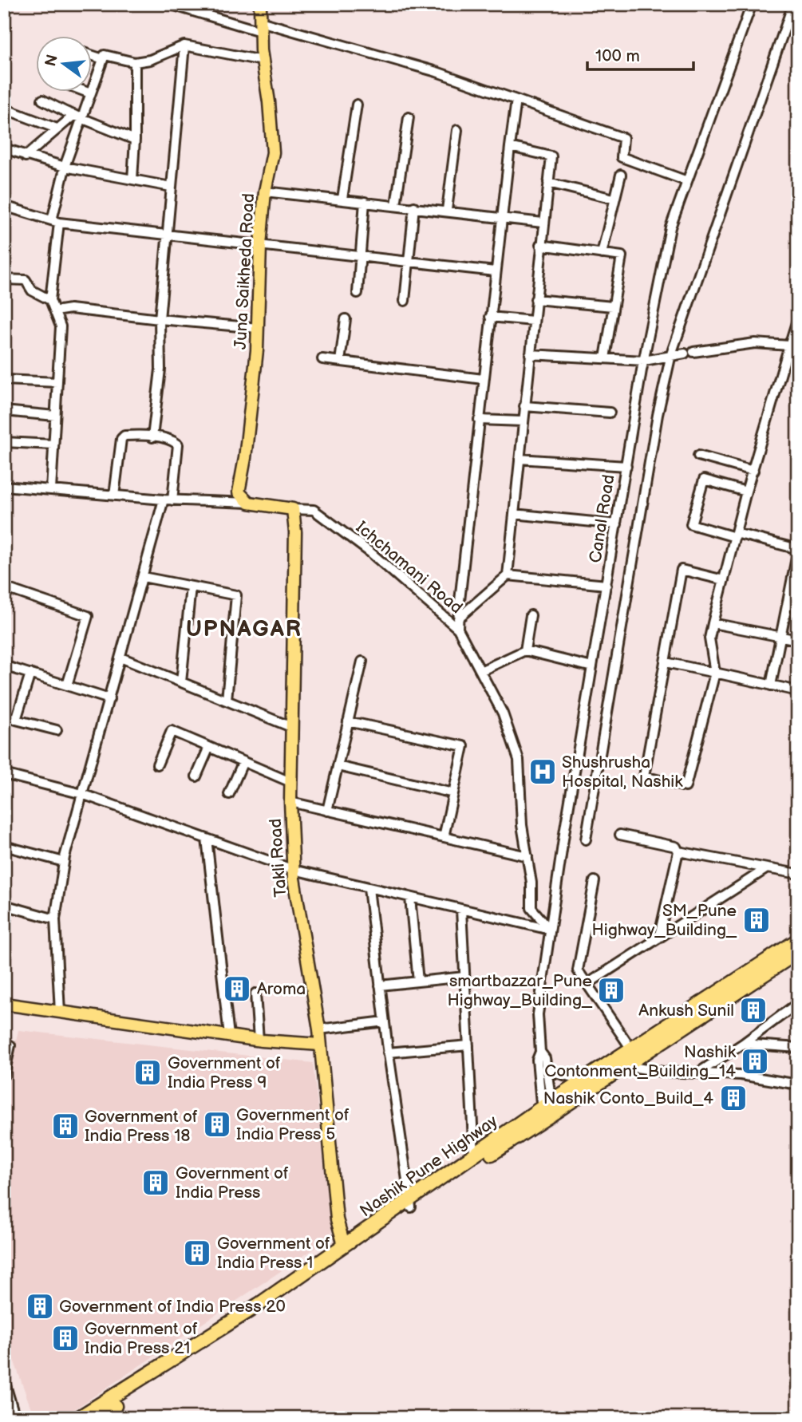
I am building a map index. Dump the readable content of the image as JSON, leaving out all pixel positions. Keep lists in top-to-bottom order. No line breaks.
{"streets":{"highway":["Nashik Pune Highway"],"main road":["Juna Saikheda Road","Takli Road"],"street":["Canal Road","Ichchamani Road"]},"crossings":[["Canal Road","Ichchamani Road"],["Canal Road","Nashik Pune Highway"],["Ichchamani Road","Takli Road"],["Takli Road","Nashik Pune Highway"]],"districts":["UPNAGAR"],"places":{"hospital":["Shushrusha Hospital, Nashik"],"building":["SM_Pune Highway_Building_","Aroma","smartbazzar_Pune Highway_Building_","Ankush Sunil","Nashik Contonment_Building_14","Government of India Press 9","Nashik Conto_Build_4","Government of India Press 5","Government of India Press 18","Government of India Press","Government of India Press 1","Government of India Press 20","Government of India Press 21"]},"scale_bar":"100 m","north":"left"}
